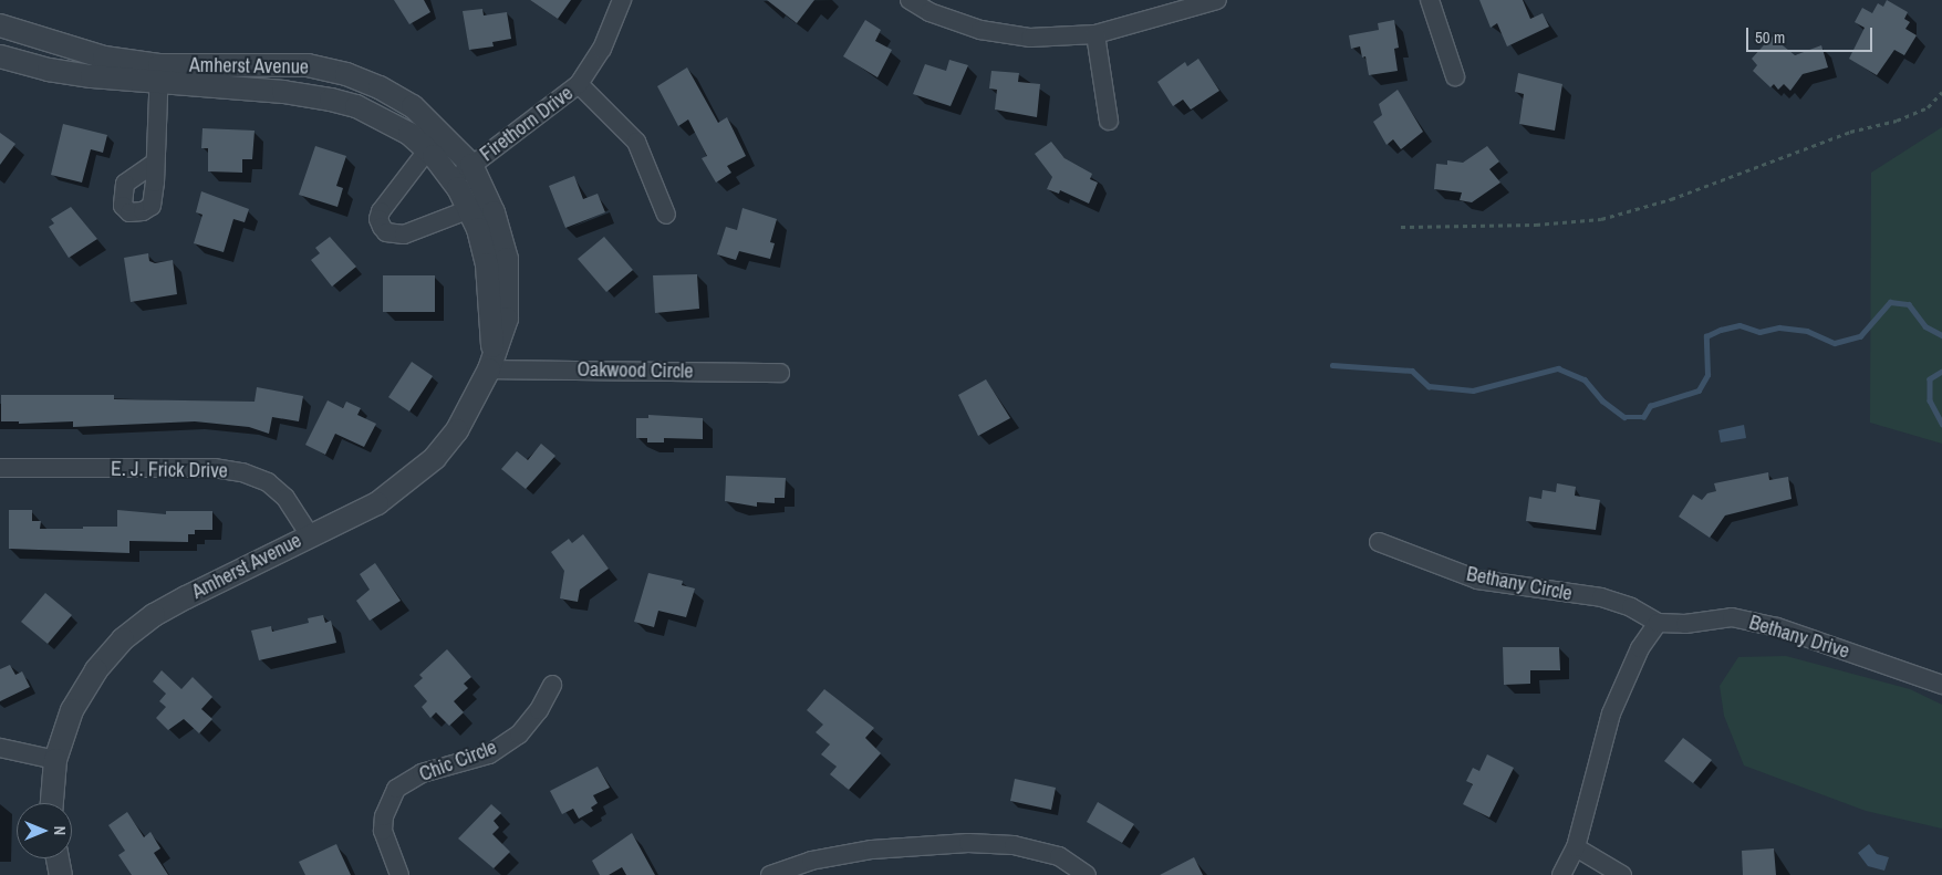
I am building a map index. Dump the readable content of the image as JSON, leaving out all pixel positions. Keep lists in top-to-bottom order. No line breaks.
{"streets":{"street":["Amherst Avenue","Firethorn Drive","Oakwood Circle","E. J. Frick Drive","Bethany Circle","Bethany Drive","Chic Circle"]},"crossings":[["Amherst Avenue","Firethorn Drive"],["Amherst Avenue","Oakwood Circle"],["Amherst Avenue","E. J. Frick Drive"],["Bethany Circle","Bethany Drive"]],"scale_bar":"50 m","north":"right"}
